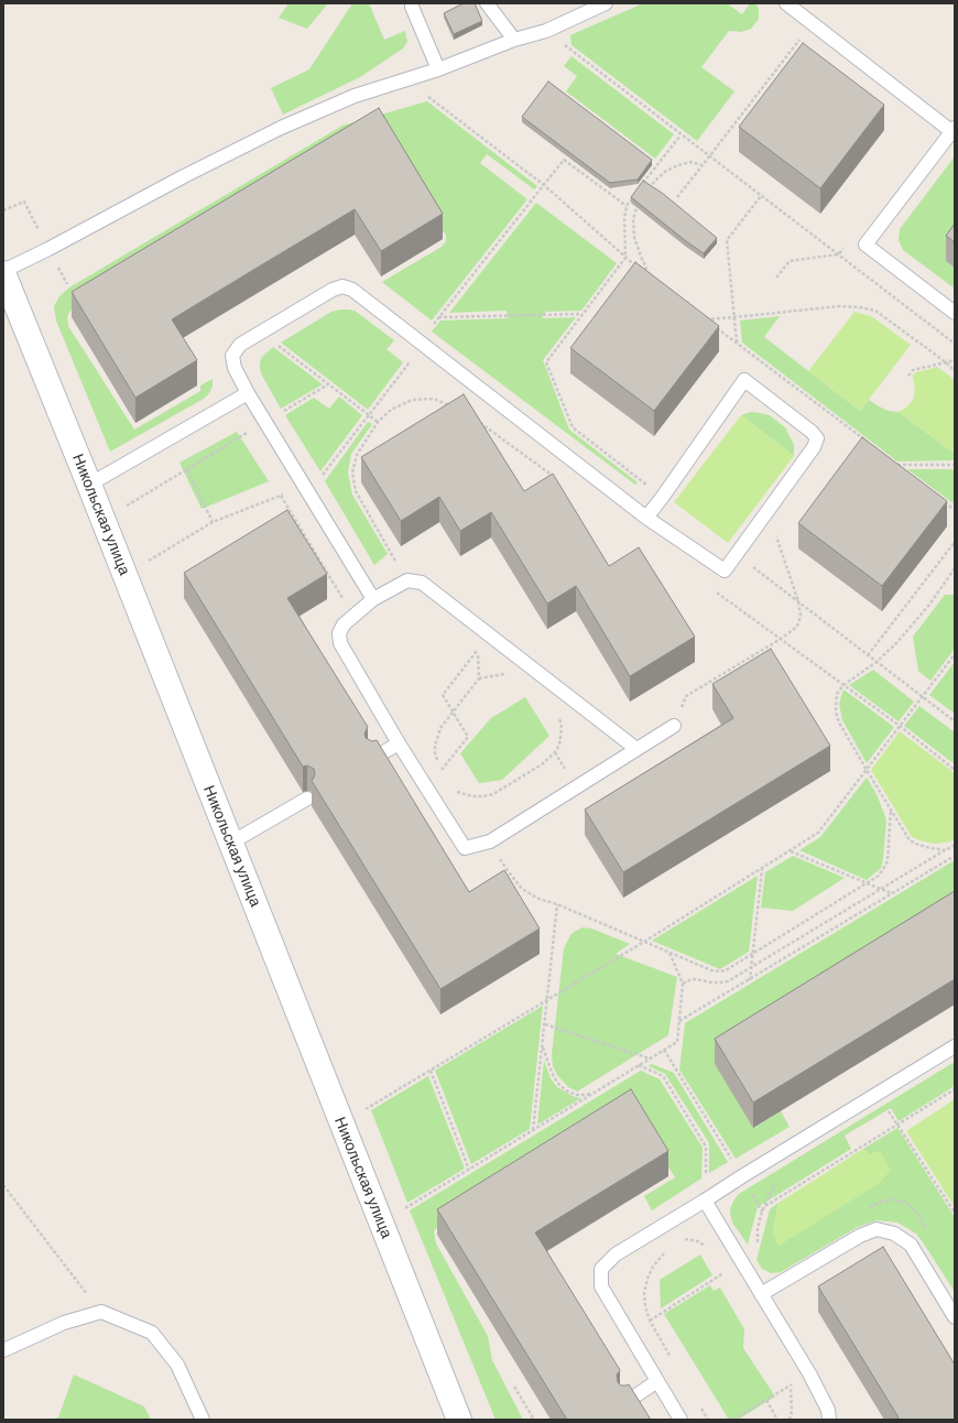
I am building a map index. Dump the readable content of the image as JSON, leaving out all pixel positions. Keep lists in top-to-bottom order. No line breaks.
{"streets":{"street":["Никольская улица"]}}
